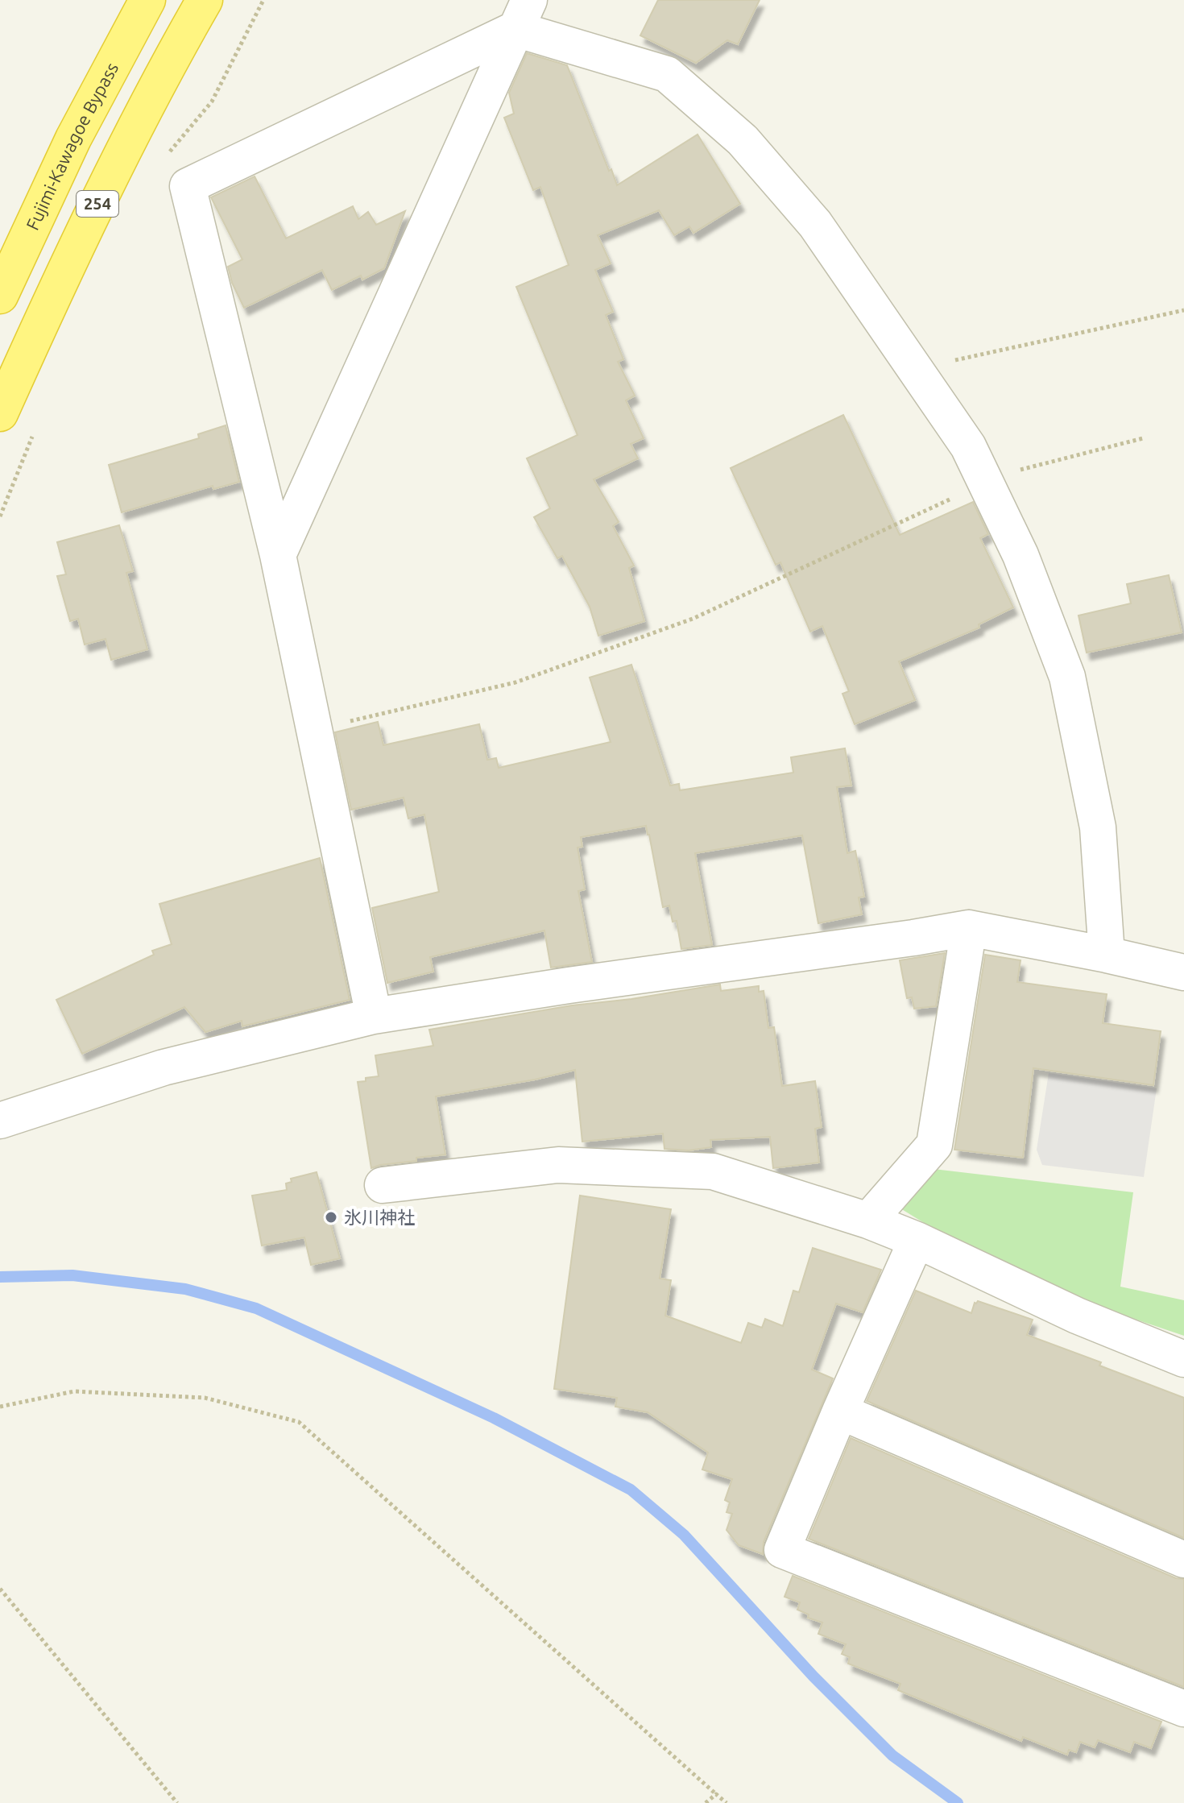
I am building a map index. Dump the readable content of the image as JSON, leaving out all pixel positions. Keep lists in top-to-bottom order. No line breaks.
{"streets":{"highway":["Fujimi-Kawagoe Bypass","254"]},"places":["氷川神社"]}
